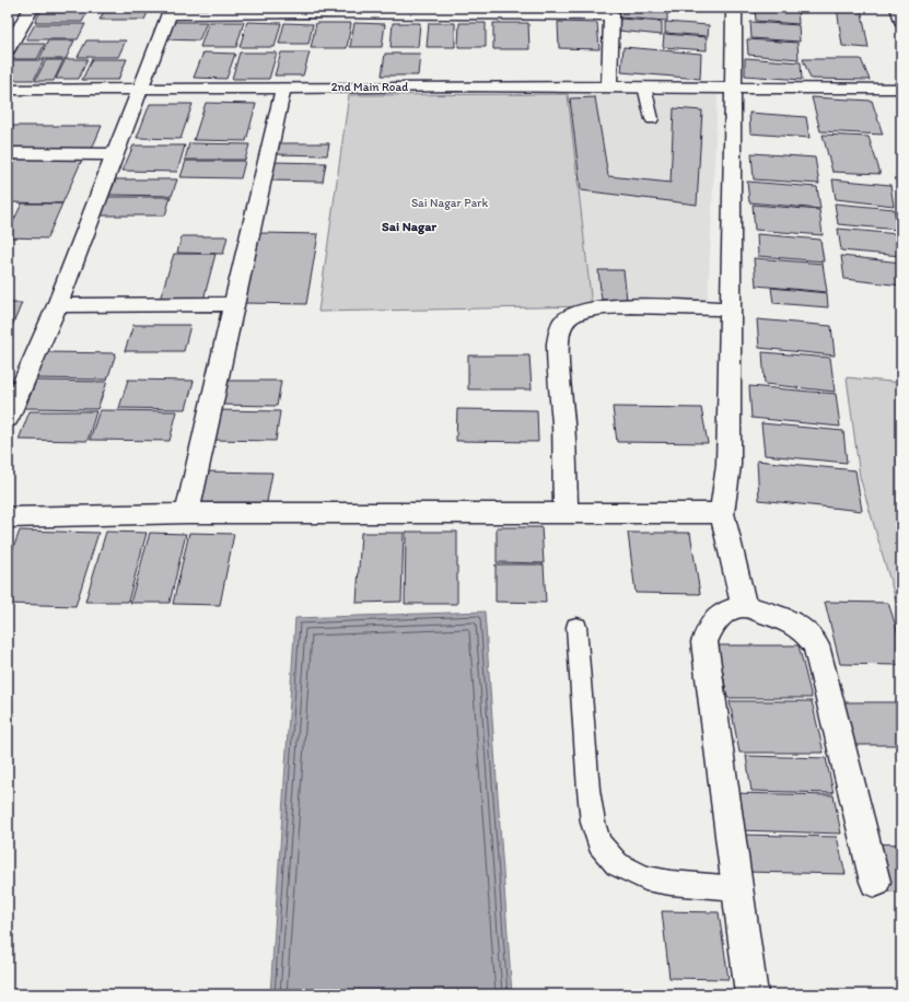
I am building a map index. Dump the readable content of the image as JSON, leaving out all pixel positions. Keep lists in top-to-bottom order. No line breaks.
{"streets":{"street":["2nd Main Road"]},"districts":["Sai Nagar"],"parks":["Sai Nagar Park"]}
